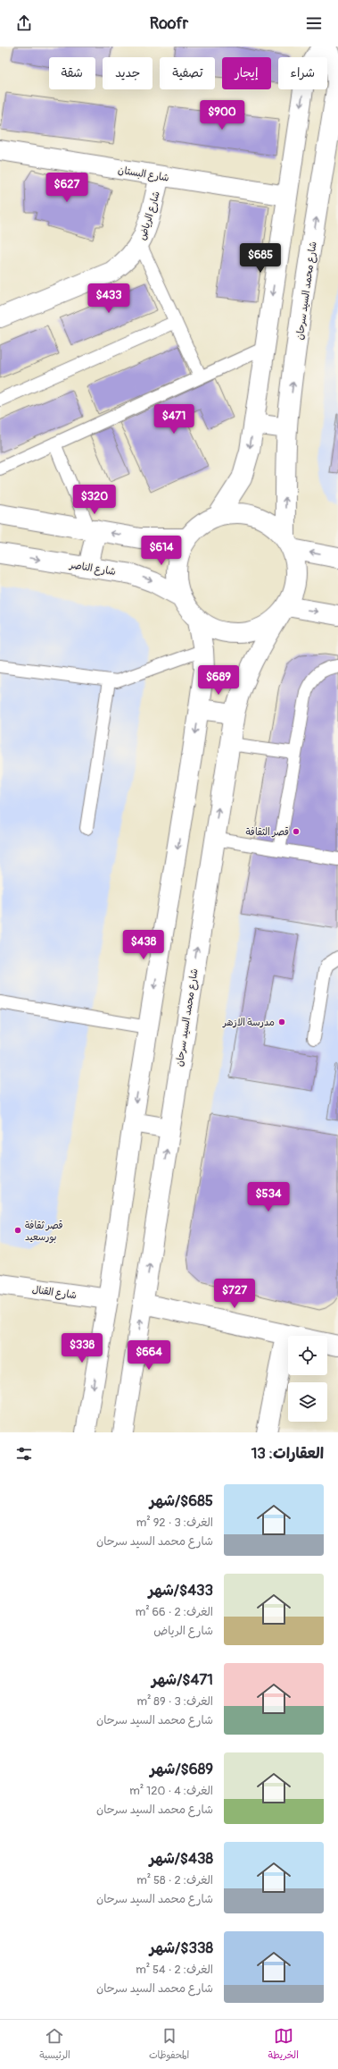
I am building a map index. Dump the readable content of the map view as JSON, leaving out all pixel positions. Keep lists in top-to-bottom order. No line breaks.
{"streets":{"street":["شارع البستان","شارع الرياض","شارع محمد السيد سرحان","شارع الناصر","شارع القنال"]},"crossings":[["شارع البستان","شارع الرياض"],["شارع محمد السيد سرحان","شارع الناصر"]],"places":["قصر الثقافة","مدرسة الازهر","قصر ثقافة بورسعيد"],"page":{"header":"Roofr","chip":["شراء","إيجار","تصفية","جديد","شقة"],"price":["$900","$627","$685","$433","$471","$320","$614","$689","$438","$534","$727","$338","$664"],"heading":"العقارات: 13","list":[{"name":"$685/شهر","note":"الغرف: 3 · 92 m² · شارع محمد السيد سرحان"},{"name":"$433/شهر","note":"الغرف: 2 · 66 m² · شارع الرياض"},{"name":"$471/شهر","note":"الغرف: 3 · 89 m² · شارع محمد السيد سرحان"},{"name":"$689/شهر","note":"الغرف: 4 · 120 m² · شارع محمد السيد سرحان"},{"name":"$438/شهر","note":"الغرف: 2 · 58 m² · شارع محمد السيد سرحان"},{"name":"$338/شهر","note":"الغرف: 2 · 54 m² · شارع محمد السيد سرحان"}],"tabs":["الخريطة","المحفوظات","الرئيسية"]}}
